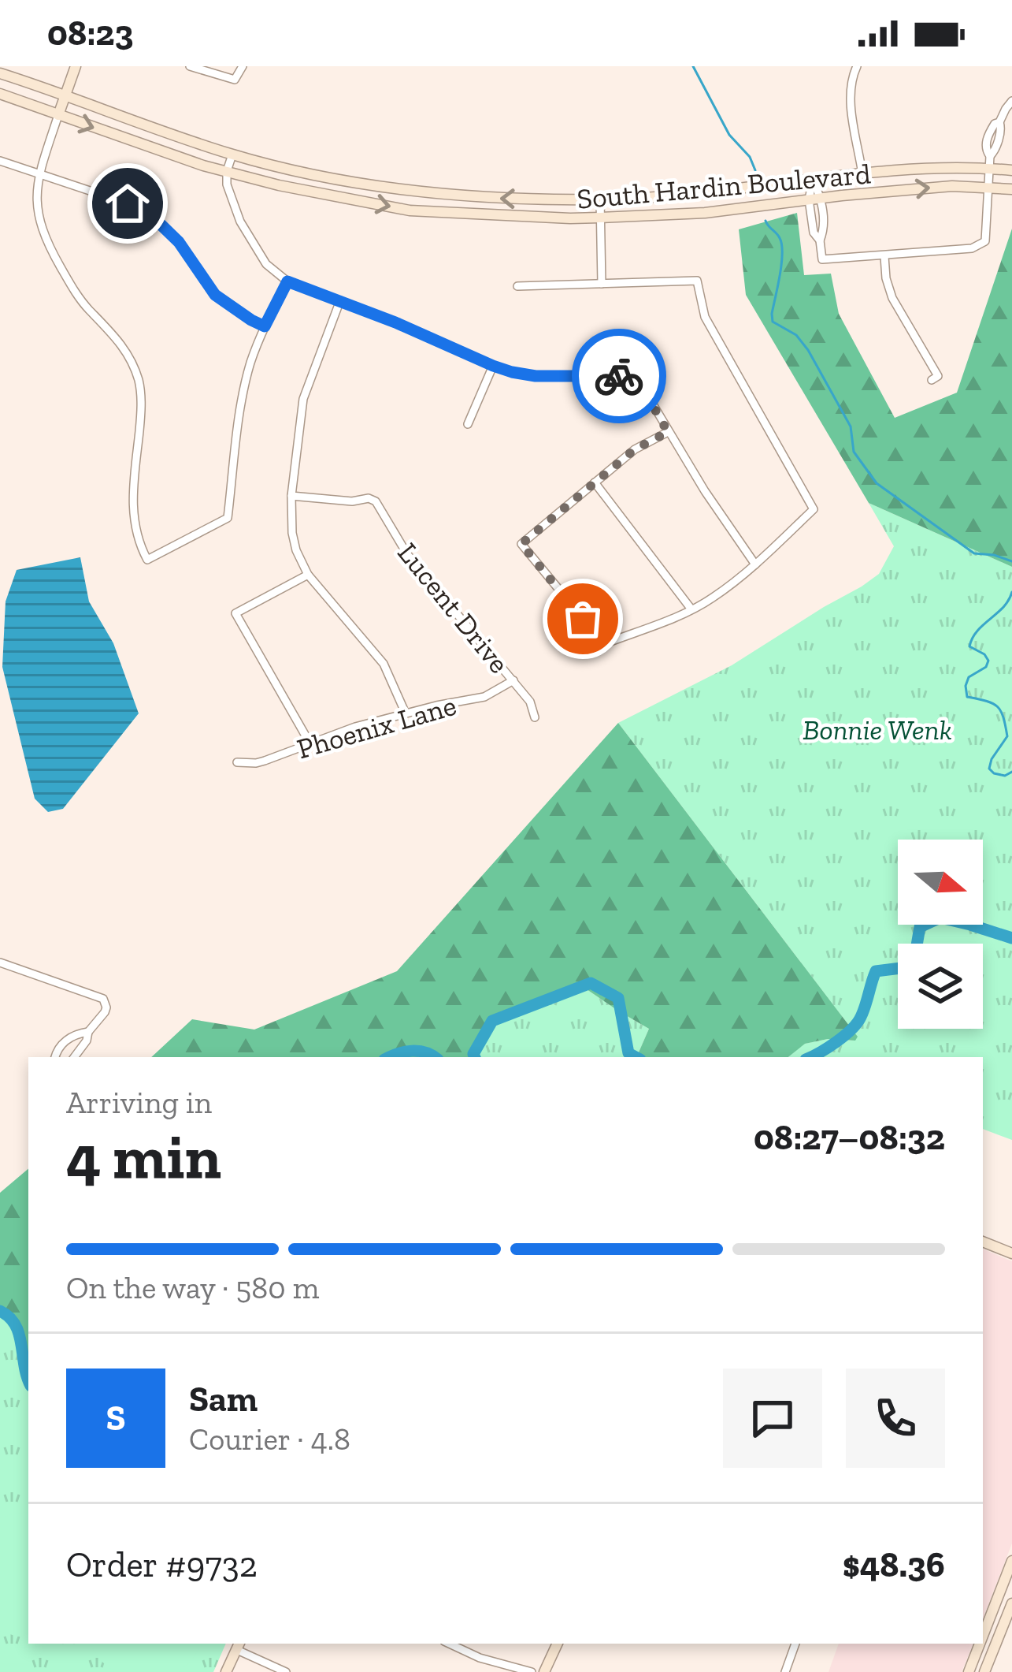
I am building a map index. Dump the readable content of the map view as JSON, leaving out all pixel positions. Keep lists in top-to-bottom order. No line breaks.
{"streets":{"main road":["South Hardin Boulevard"],"street":["Lucent Drive","Phoenix Lane"]},"crossings":[["Lucent Drive","Phoenix Lane"]],"parks":["Bonnie Wenk"],"north":"right","page":{"status":"08:23","heading":["4 min","Arriving in","08:27–08:32"],"panel":["Sam","Courier · 4.8","Order #9732","$48.36"],"bar":"On the way · 580 m","round":"S"}}
